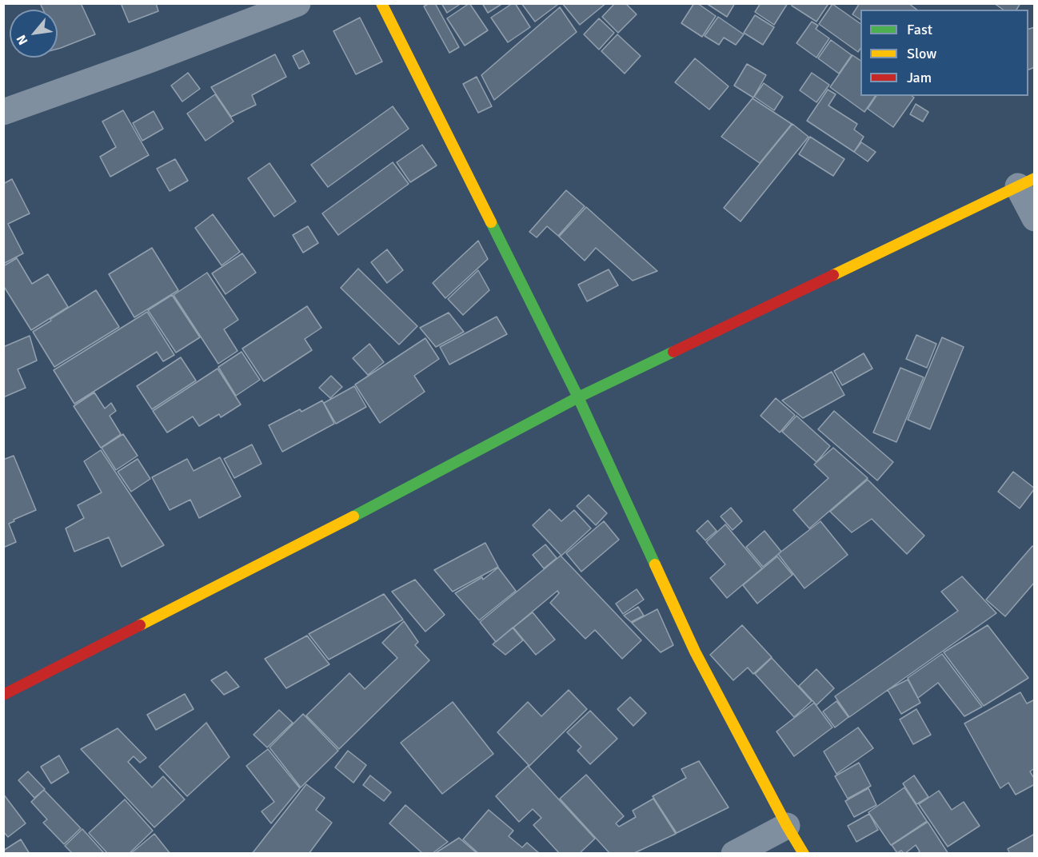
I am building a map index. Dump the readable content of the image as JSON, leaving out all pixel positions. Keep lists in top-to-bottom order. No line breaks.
{"legend":["Fast","Slow","Jam"],"north":"bottom left"}
